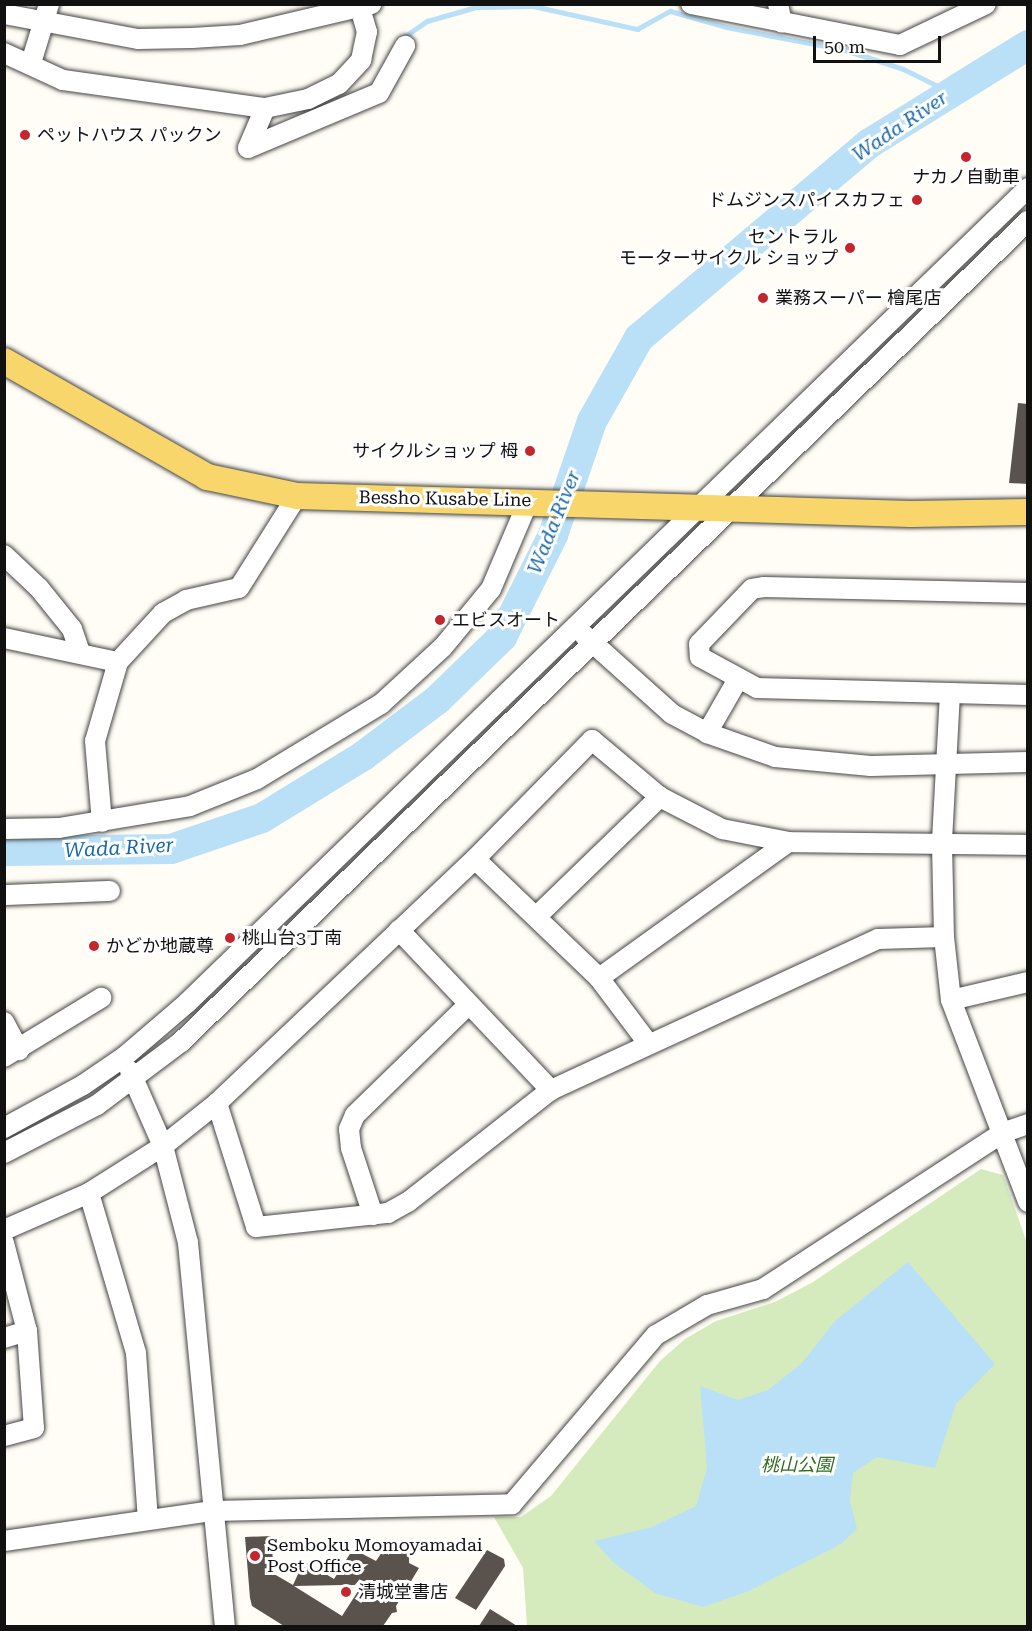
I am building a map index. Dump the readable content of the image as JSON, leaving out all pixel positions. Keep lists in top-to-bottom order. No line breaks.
{"streets":{"main road":["Bessho Kusabe Line"]},"water":["Wada River"],"parks":["桃山公園"],"places":["ペットハウス パックン","ナカノ自動車","ドムジンスパイスカフェ","セントラル モーターサイクル ショップ","業務スーパー 檜尾店","サイクルショップ 栂","エビスオート","桃山台3丁南","かどか地蔵尊","Semboku Momoyamadai Post Office","清城堂書店"],"scale_bar":"50 m"}
